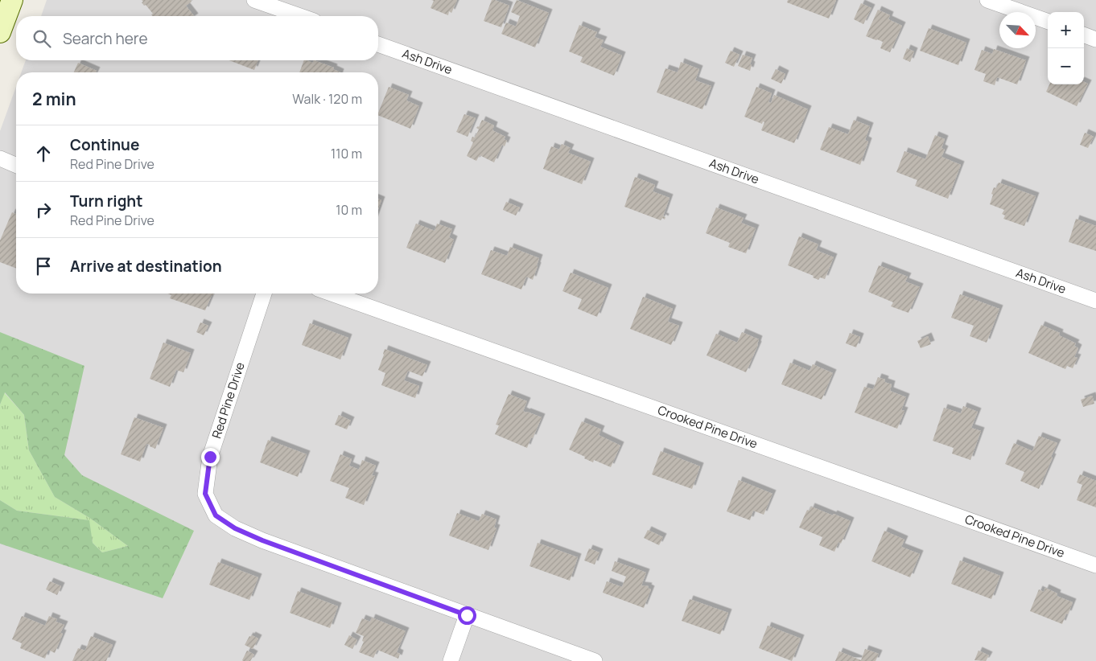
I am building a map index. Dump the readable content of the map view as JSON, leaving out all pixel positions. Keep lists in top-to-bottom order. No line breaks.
{"streets":{"street":["Ash Drive","Red Pine Drive","Crooked Pine Drive"]},"north":"bottom right","page":{"map_buttons":["+","−"],"search":"Search here","heading":["2 min","Walk · 120 m"],"list":[["Continue","Red Pine Drive","110 m"],["Turn right","Red Pine Drive","10 m"],"Arrive at destination"]}}
